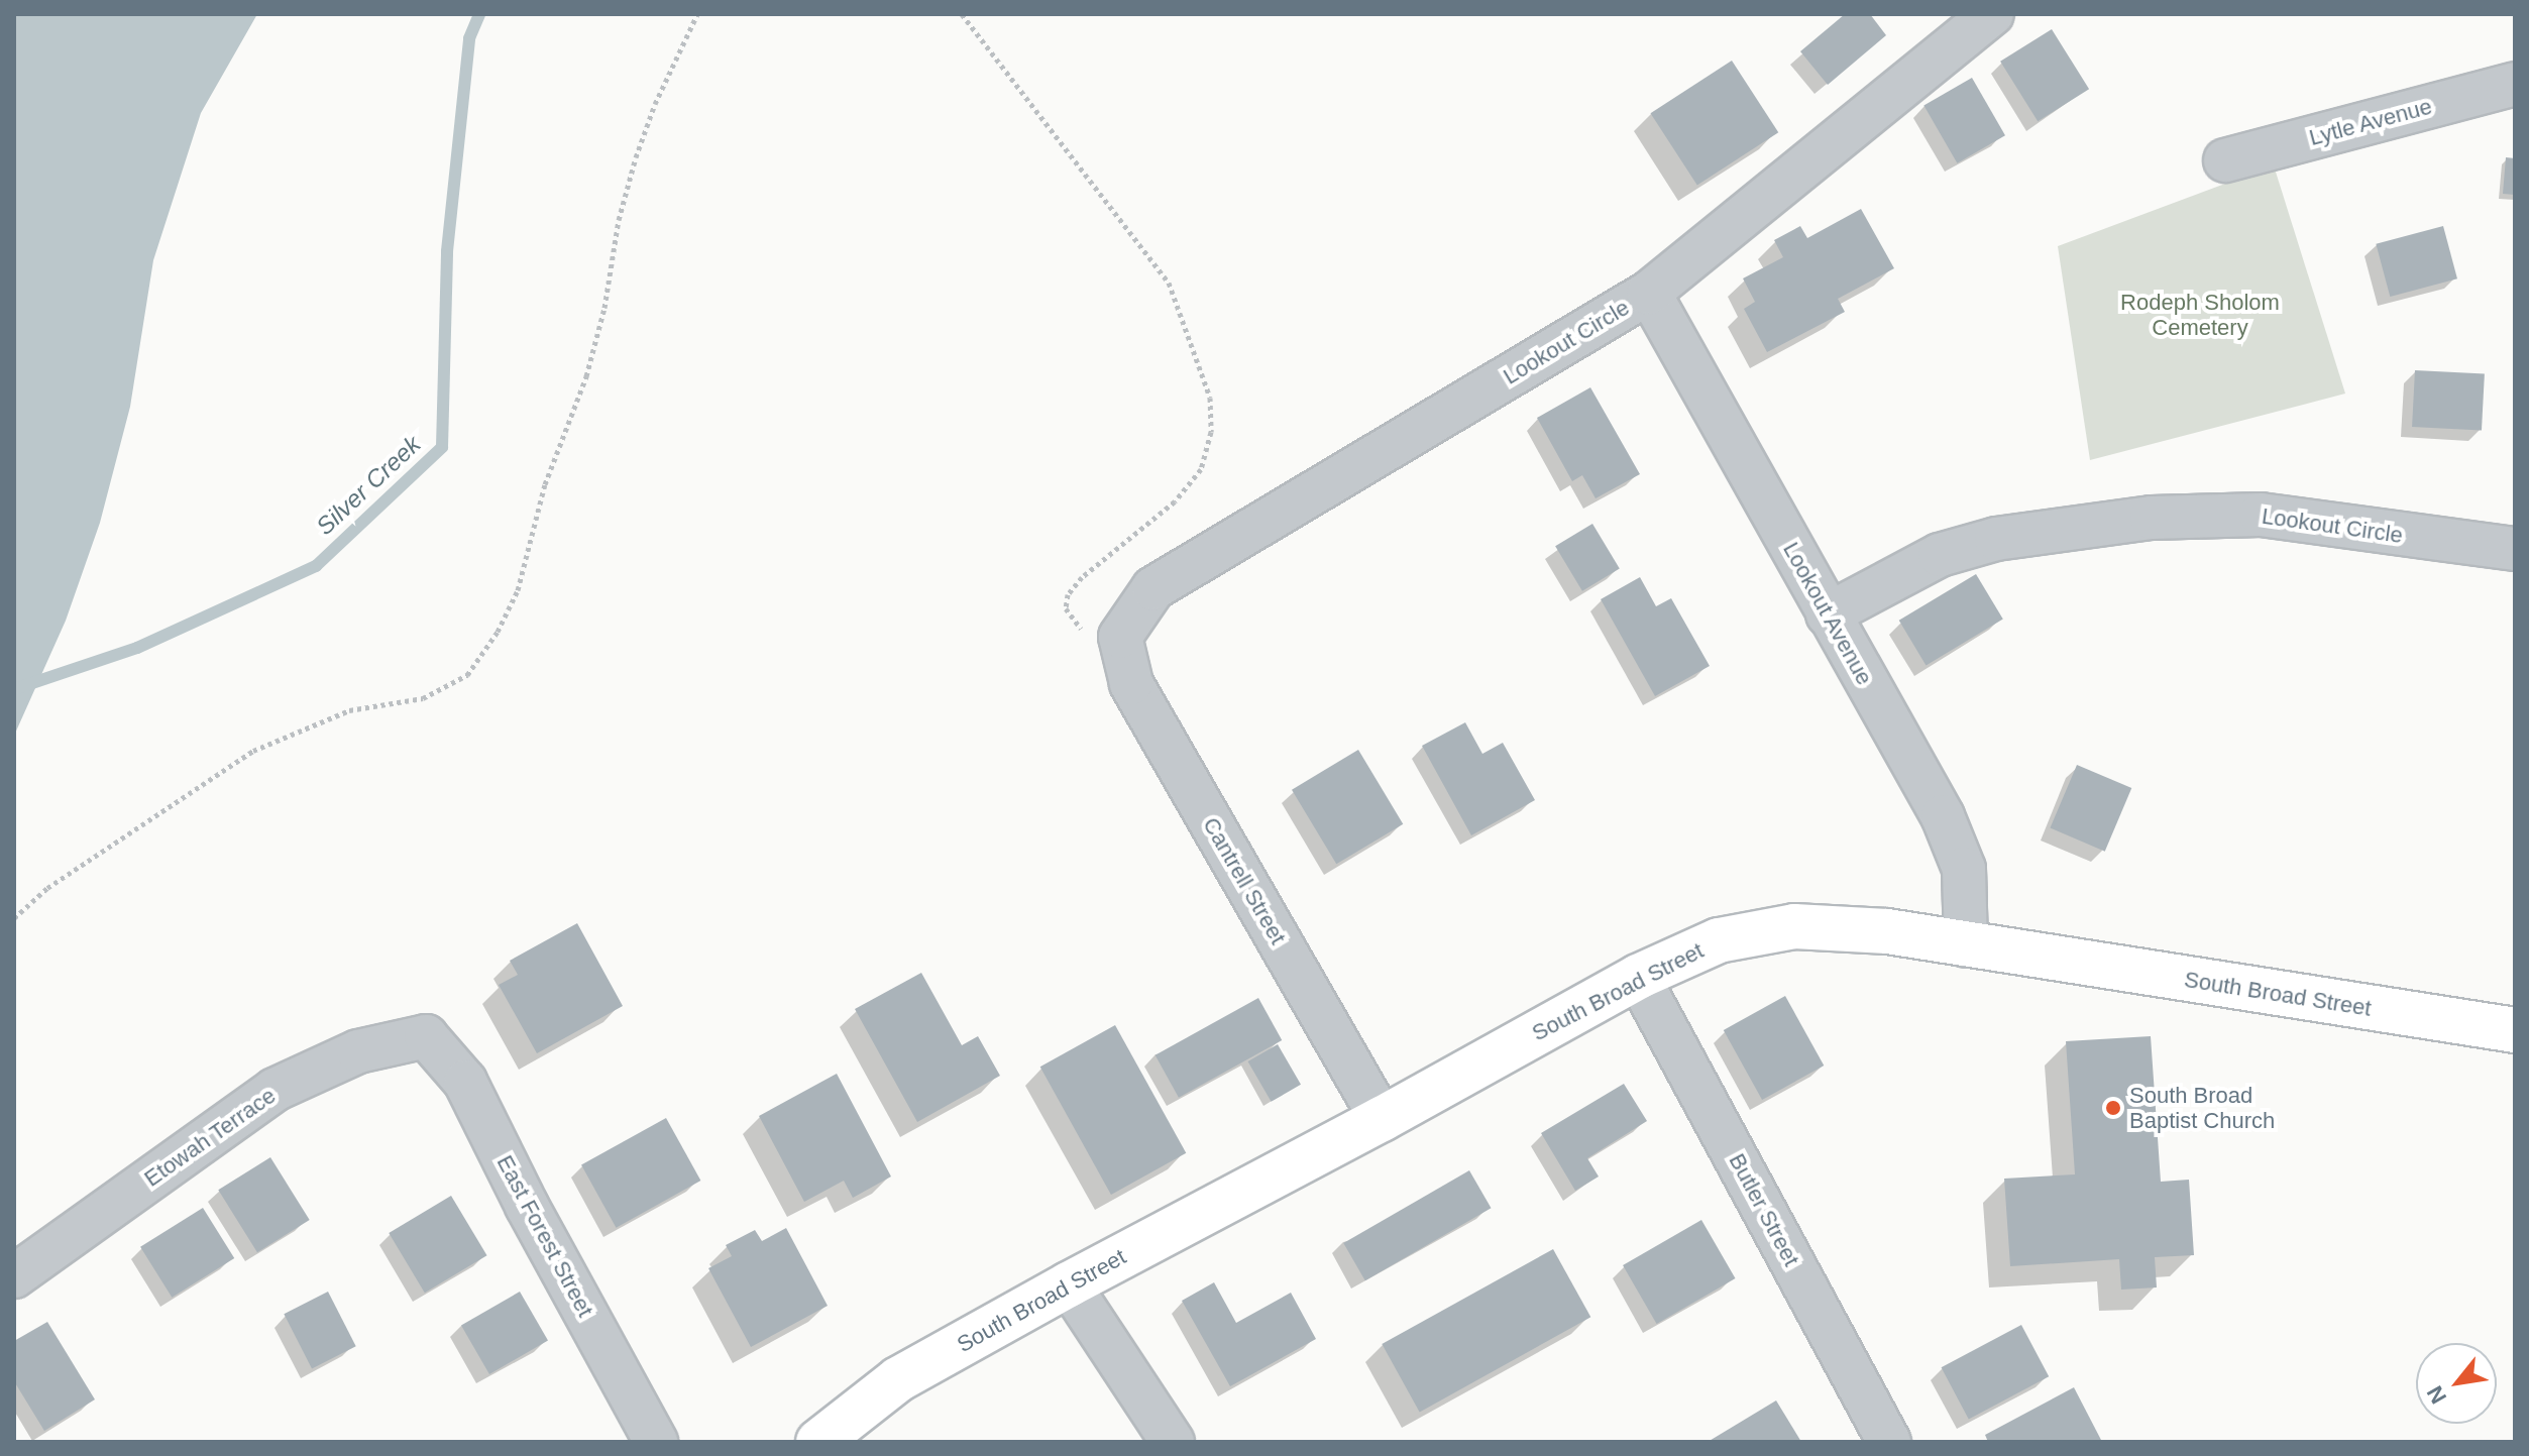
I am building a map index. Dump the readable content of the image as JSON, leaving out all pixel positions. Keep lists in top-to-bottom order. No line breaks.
{"streets":{"main road":["South Broad Street"],"street":["Lytle Avenue","Lookout Circle","Lookout Avenue","Cantrell Street","Etowah Terrace","Butler Street","East Forest Street"]},"crossings":[["Lookout Circle","Lookout Avenue"],["Lookout Circle","Cantrell Street"],["Lookout Avenue","South Broad Street"],["Cantrell Street","South Broad Street"],["South Broad Street","Butler Street"],["Etowah Terrace","East Forest Street"]],"water":["Silver Creek"],"parks":["Rodeph Sholom Cemetery"],"places":["South Broad Baptist Church"],"north":"bottom left"}
